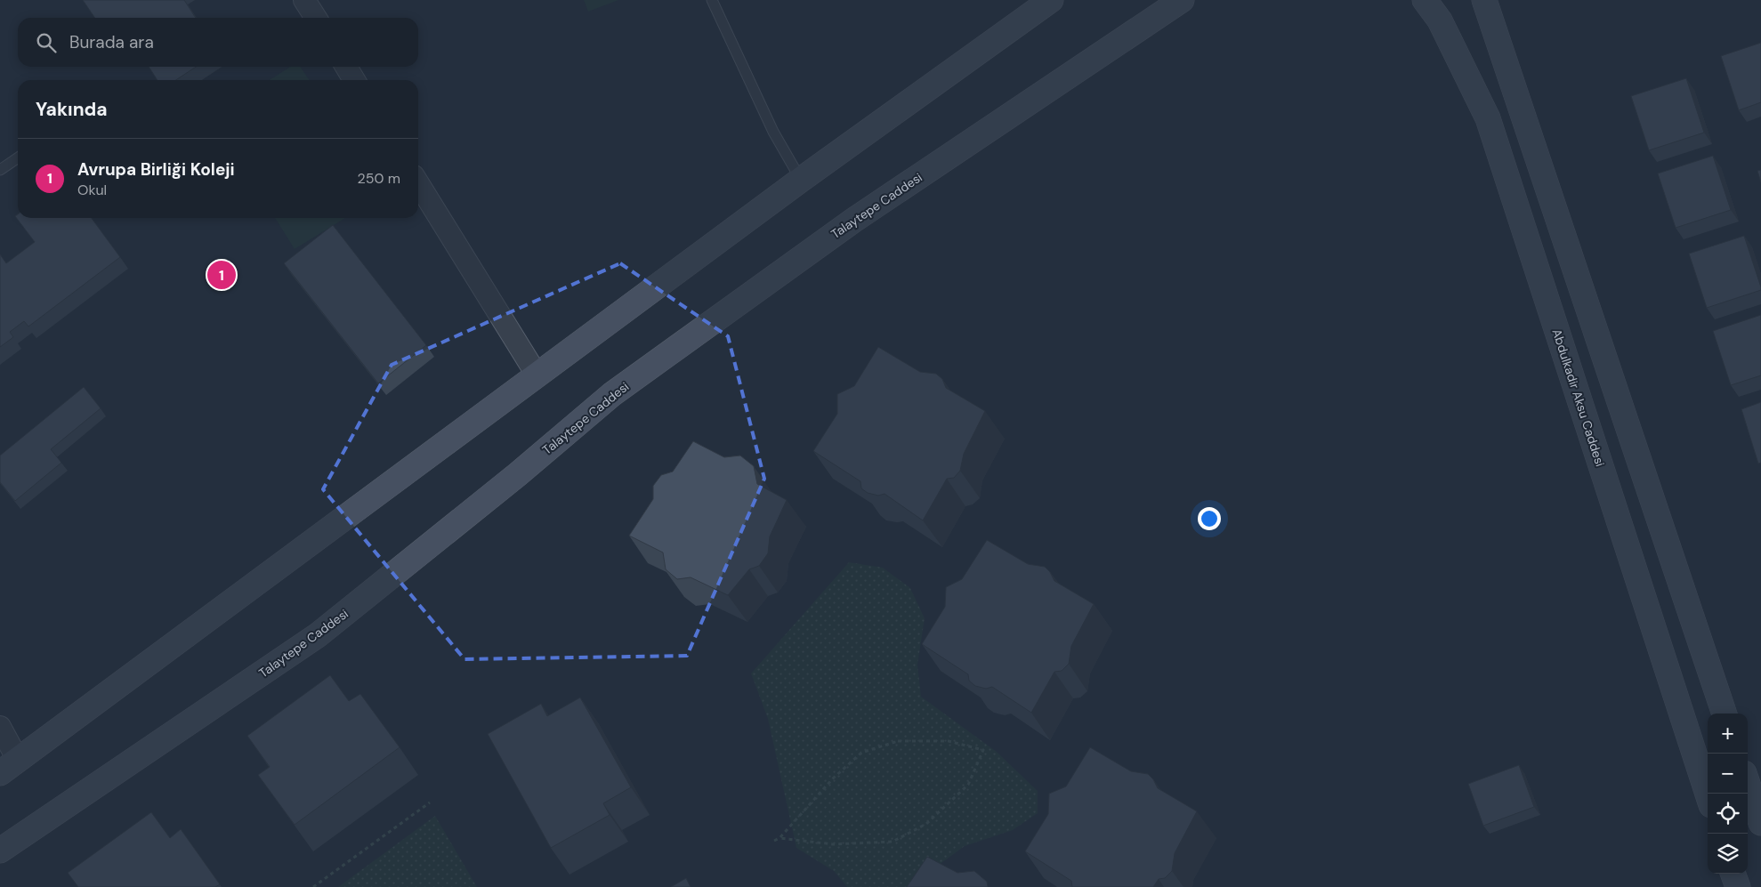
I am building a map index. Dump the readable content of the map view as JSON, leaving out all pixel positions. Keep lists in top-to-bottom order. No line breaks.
{"streets":{"main road":["Talaytepe Caddesi","Abdulkadir Aksu Caddesi"]},"page":{"search":"Burada ara","heading":"Yakında","list":[{"mark":"1","name":"Avrupa Birliği Koleji","note":"Okul","value":"250 m"}],"pins":"1","map_buttons":["+","−"]}}
